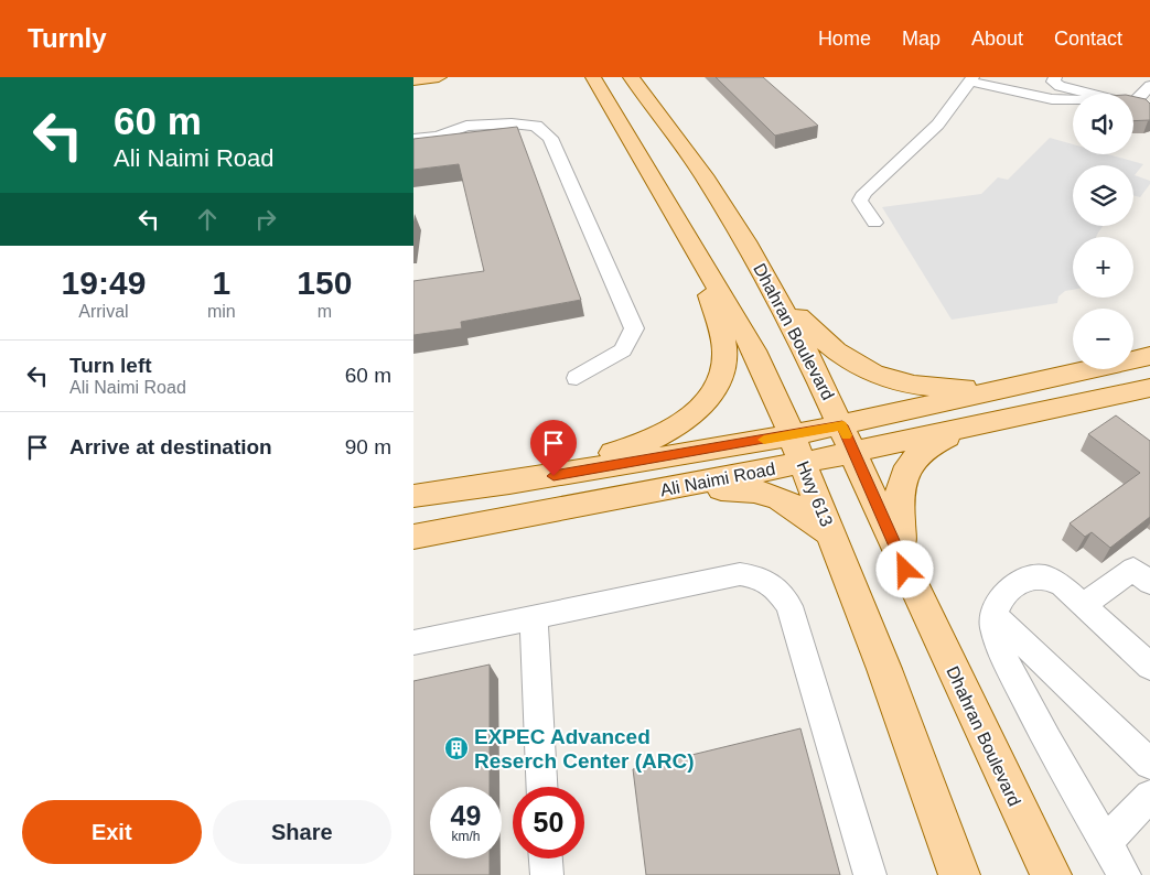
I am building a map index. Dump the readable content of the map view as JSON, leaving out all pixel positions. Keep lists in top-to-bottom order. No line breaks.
{"streets":{"main road":["Dhahran Boulevard","Ali Naimi Road","Hwy 613"]},"crossings":[["Dhahran Boulevard","Ali Naimi Road"],["Ali Naimi Road","Hwy 613"]],"places":{"building":["EXPEC Advanced Reserch Center (ARC)"]},"page":{"header":"Turnly","nav":["Home","Map","About","Contact"],"turn":["60 m","Ali Naimi Road"],"map_buttons":["+","−"],"eta":["19:49","Arrival","1","min","150","m"],"list":[{"name":"Turn left","note":"Ali Naimi Road","value":"60 m"},{"name":"Arrive at destination","value":"90 m"}],"speed":"49 km/h","limit":"50","buttons":["Exit","Share"]}}
